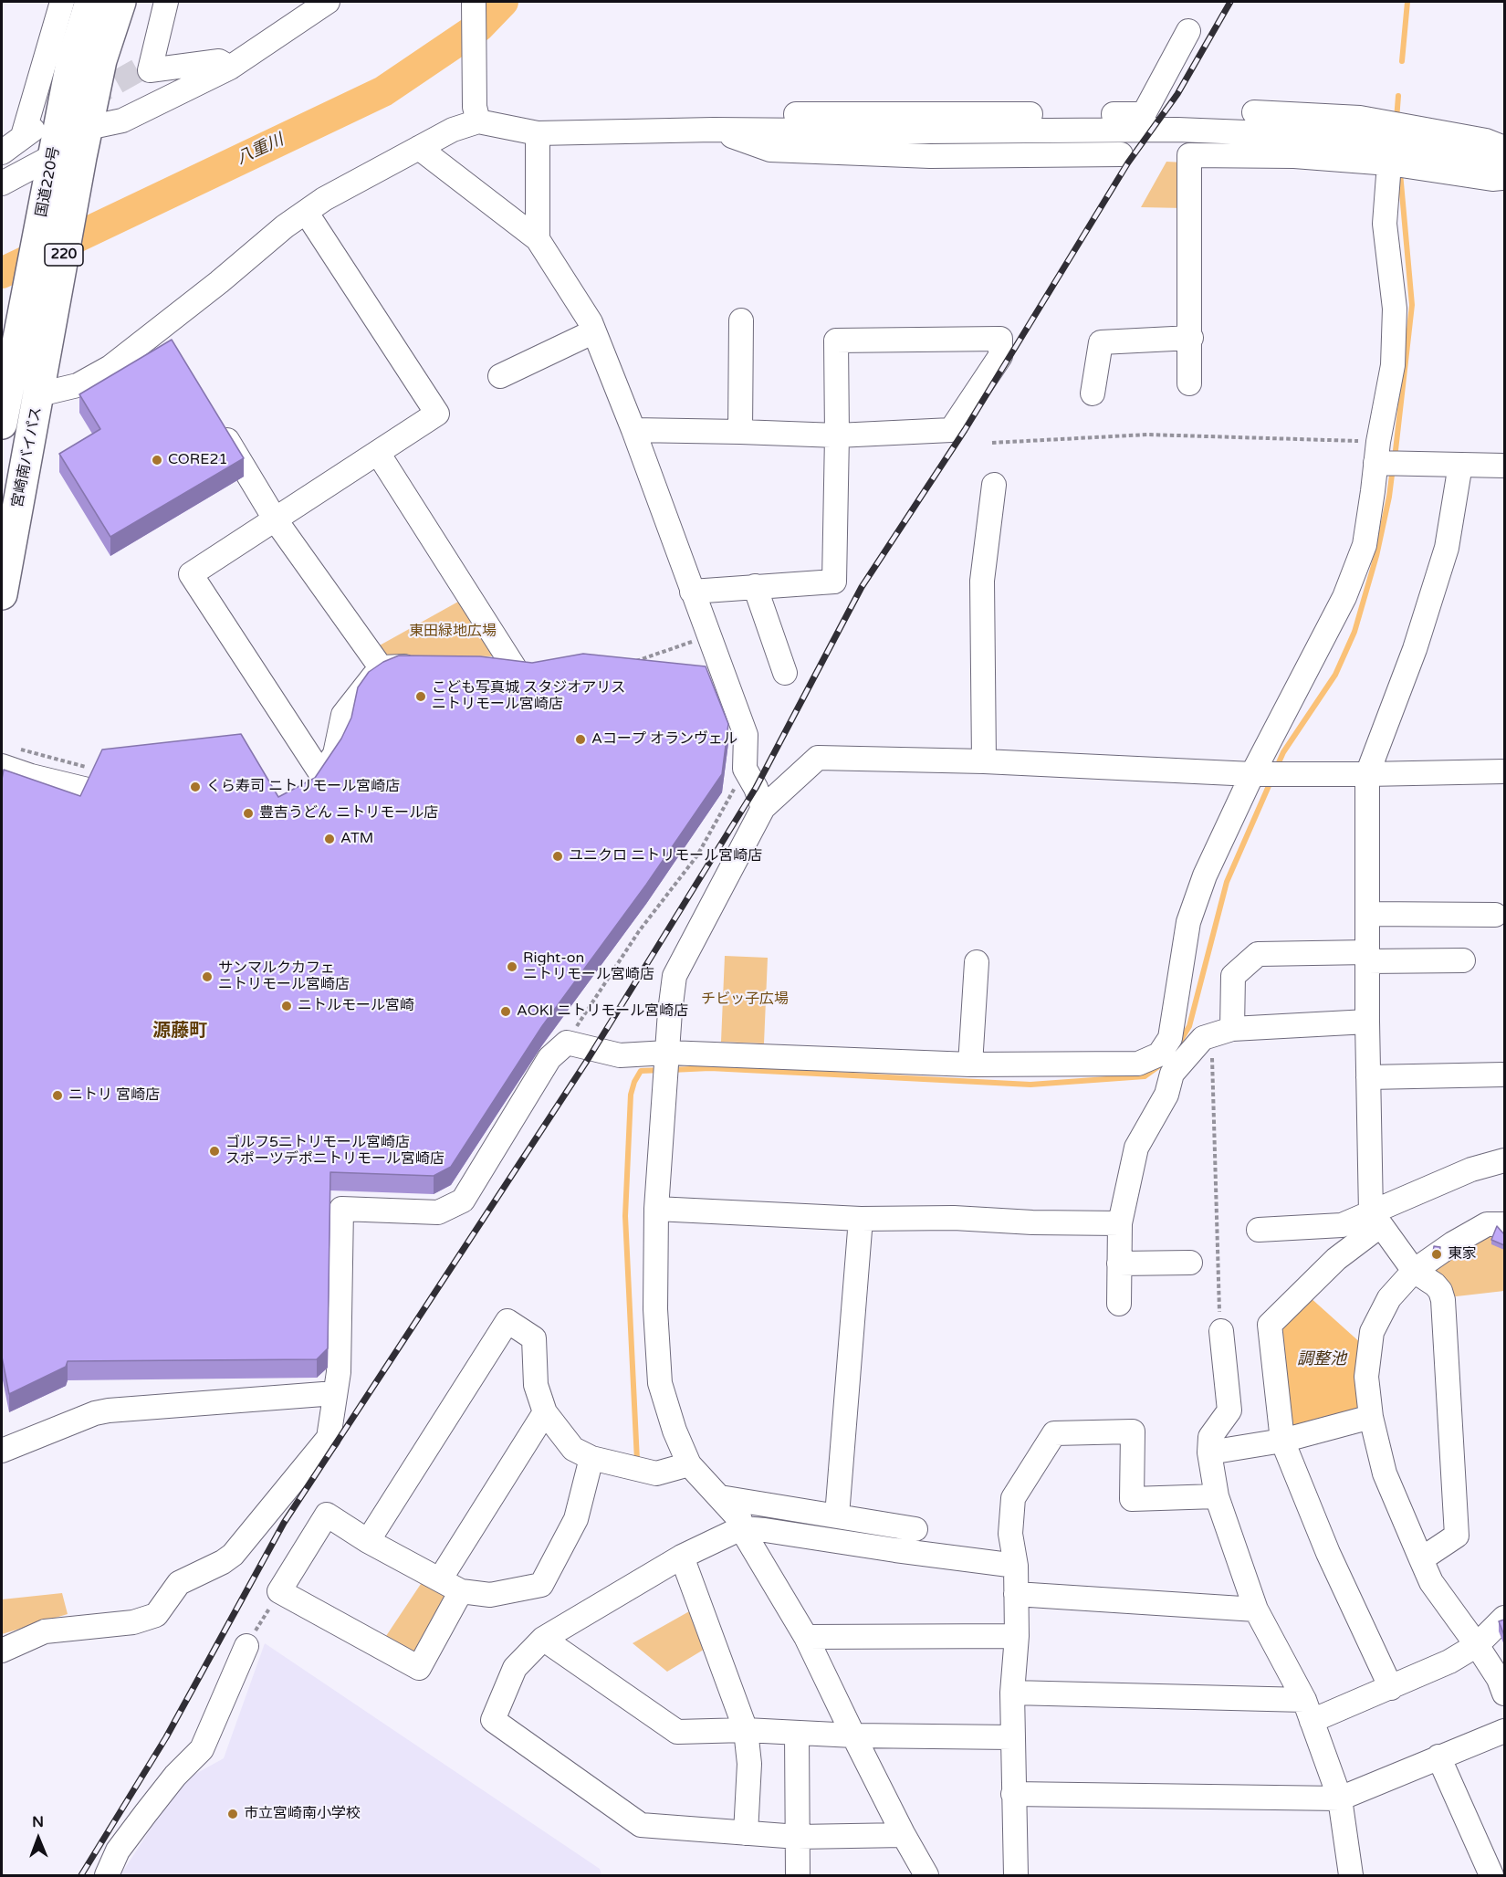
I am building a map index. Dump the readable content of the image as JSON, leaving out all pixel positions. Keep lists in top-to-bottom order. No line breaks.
{"streets":{"highway":["国道220号","220","宮崎南バイパス"]},"crossings":[["国道220号","宮崎南バイパス"]],"districts":["源藤町"],"water":["八重川","調整池"],"parks":["東田緑地広場","チビッ子広場"],"places":["CORE21","こども写真城 スタジオアリス ニトリモール宮崎店","Aコープ オランヴェル","くら寿司 ニトリモール宮崎店","豊吉うどん ニトリモール店","ATM","ユニクロ ニトリモール宮崎店","Right-on ニトリモール宮崎店","サンマルクカフェ ニトリモール宮崎店","ニトルモール宮崎","AOKI ニトリモール宮崎店","ニトリ 宮崎店","ゴルフ5ニトリモール宮崎店 スポーツデポニトリモール宮崎店","東家","市立宮崎南小学校"],"north":"top"}
